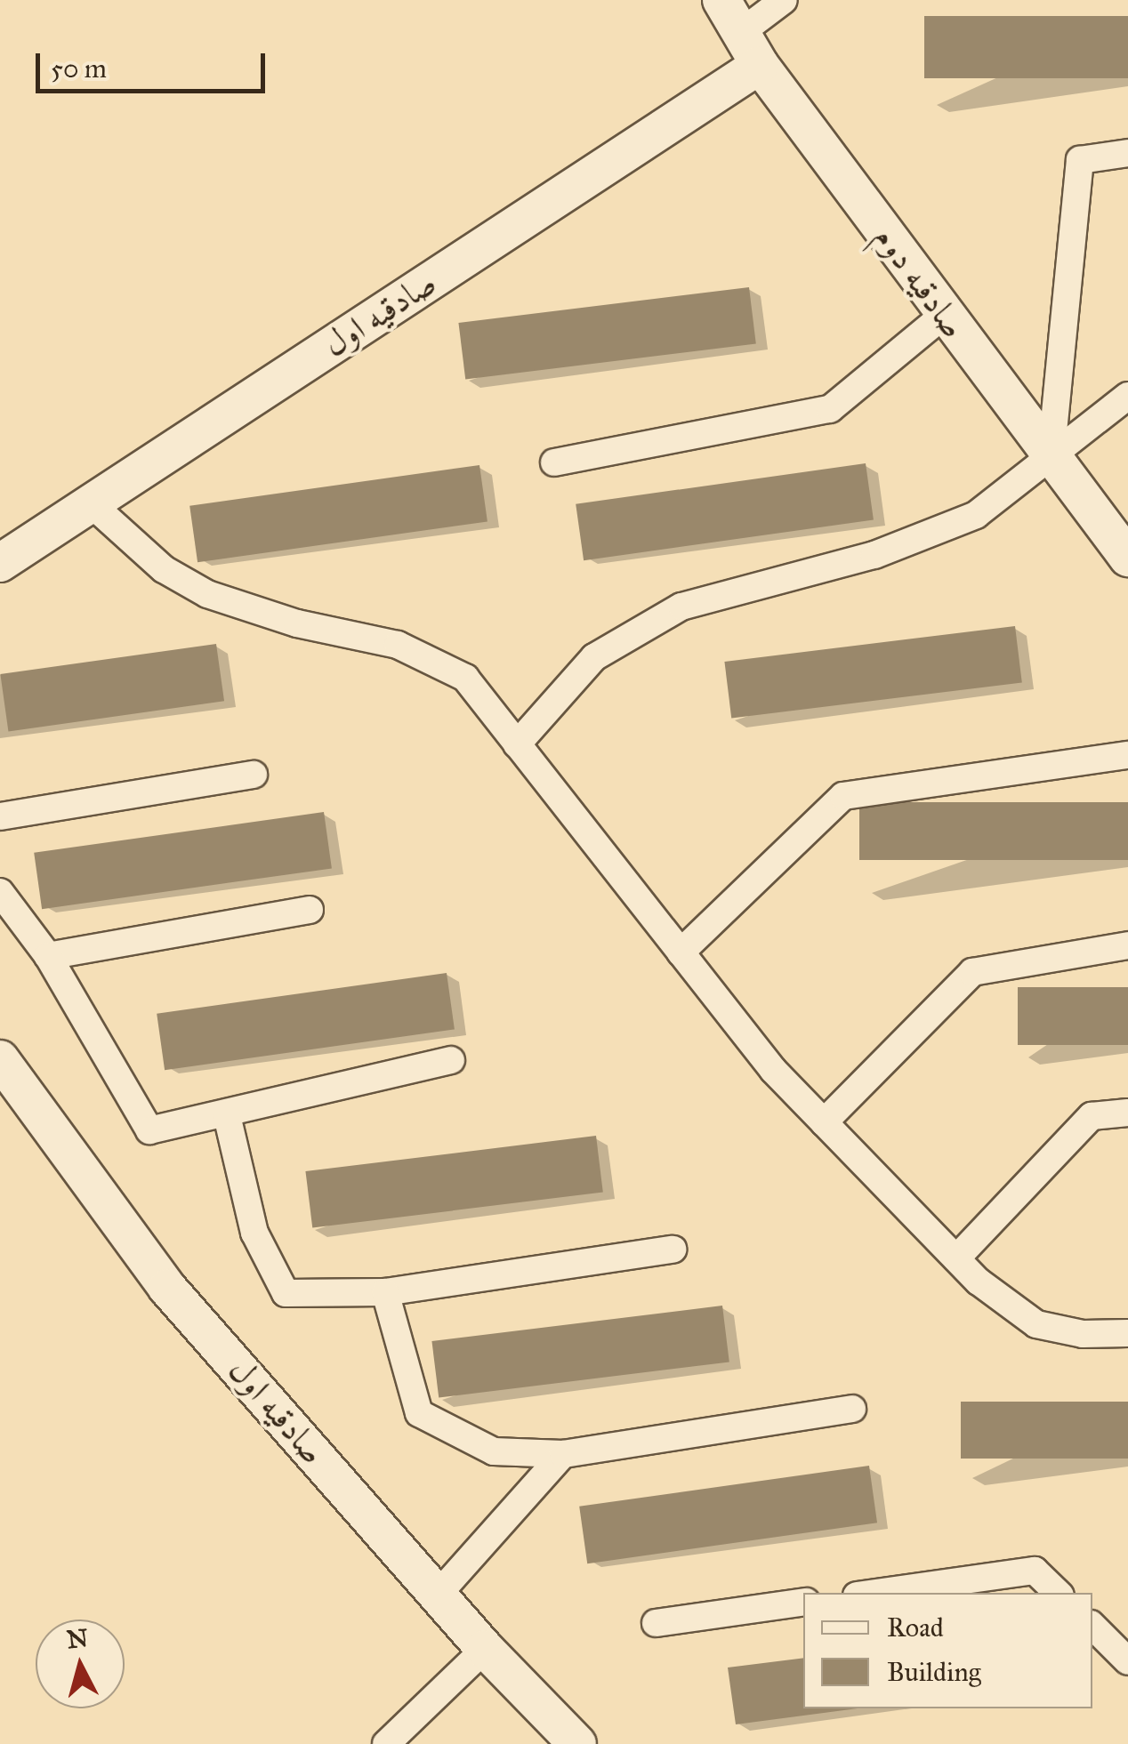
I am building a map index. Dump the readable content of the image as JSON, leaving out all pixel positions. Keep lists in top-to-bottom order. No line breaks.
{"streets":{"street":["صادقیه دوم","صادقیه اول"]},"crossings":[["صادقیه دوم","صادقیه اول"]],"legend":["Road","Building"],"scale_bar":"50 m","north":"top"}
